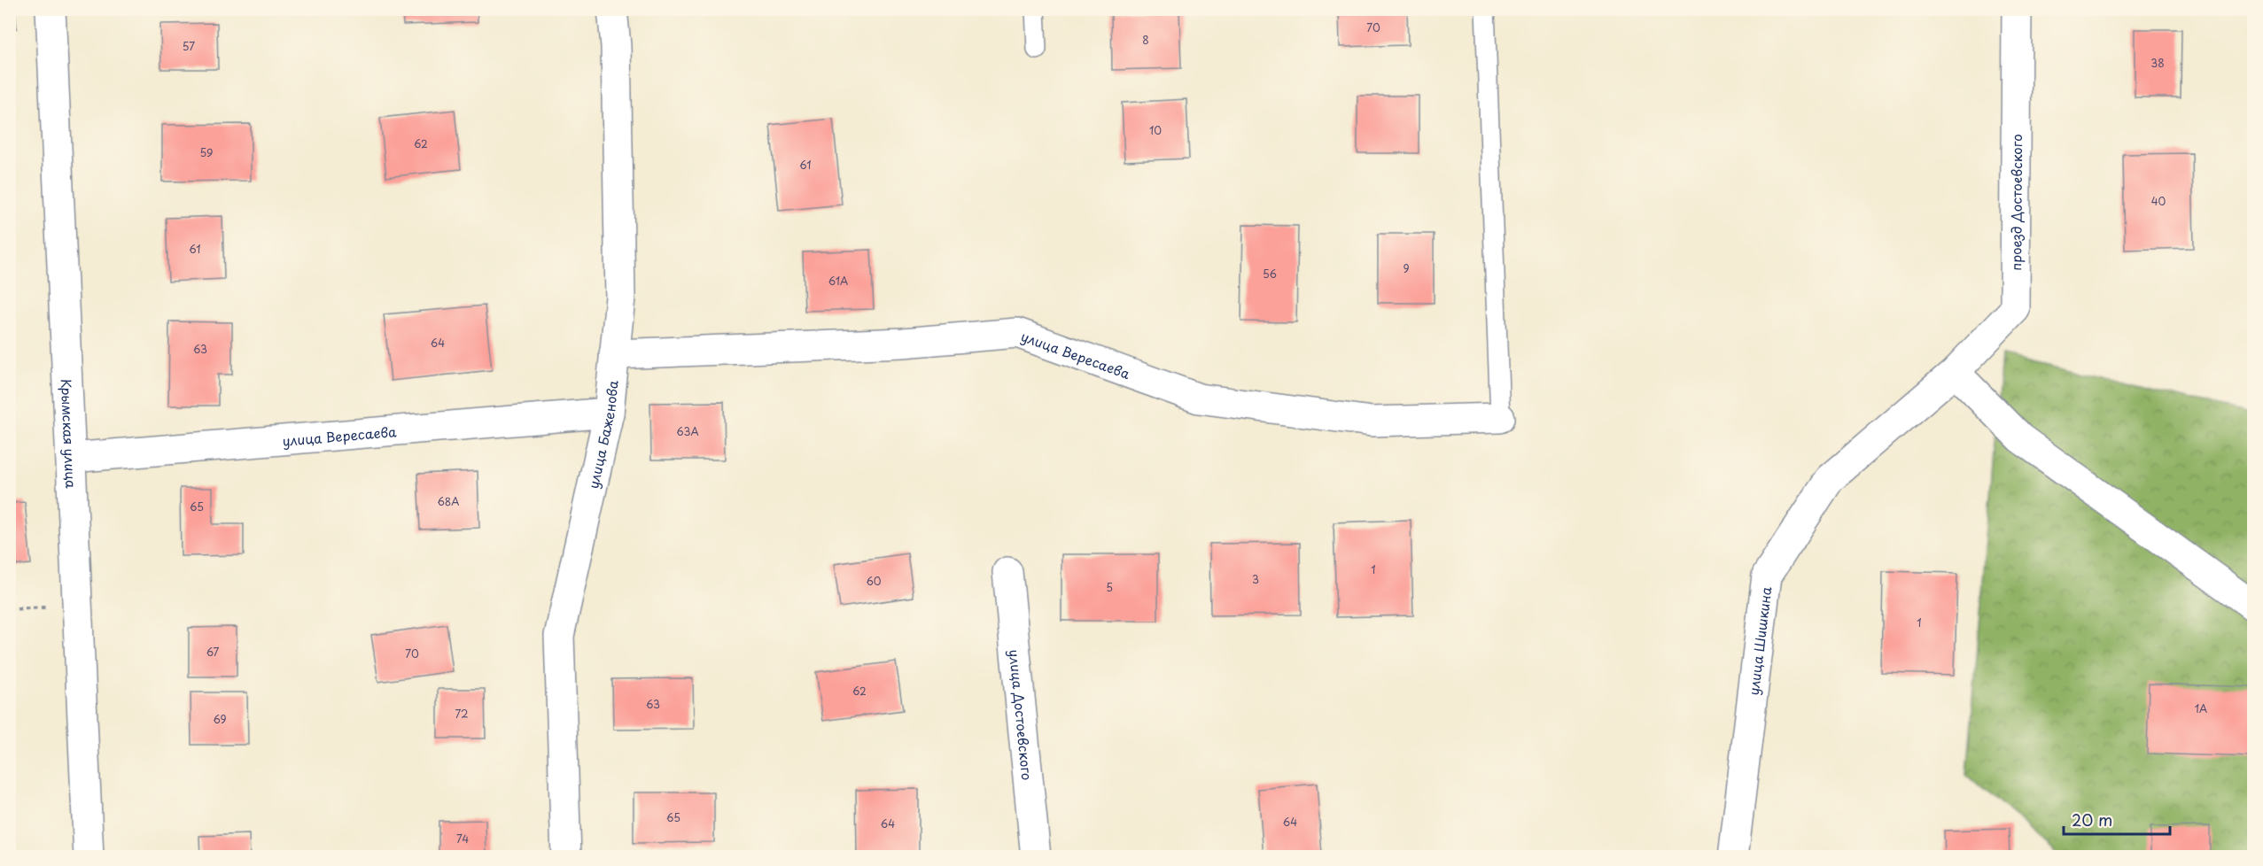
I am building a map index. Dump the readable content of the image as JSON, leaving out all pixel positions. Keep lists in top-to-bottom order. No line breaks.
{"streets":{"street":["проезд Достоевского","улица Вересаева","Крымская улица","улица Баженова","улица Шишкина","улица Достоевского"]},"crossings":[["проезд Достоевского","улица Шишкина"],["улица Вересаева","Крымская улица"],["улица Вересаева","улица Баженова"]],"house_numbers":["70","8","57","38","10","62","59","61","40","61","9","56","61А","64","63","63А","68А","65","1","3","60","5","1","67","70","62","63","1А","72","69","65","64","64","74"],"scale_bar":"20 m"}
